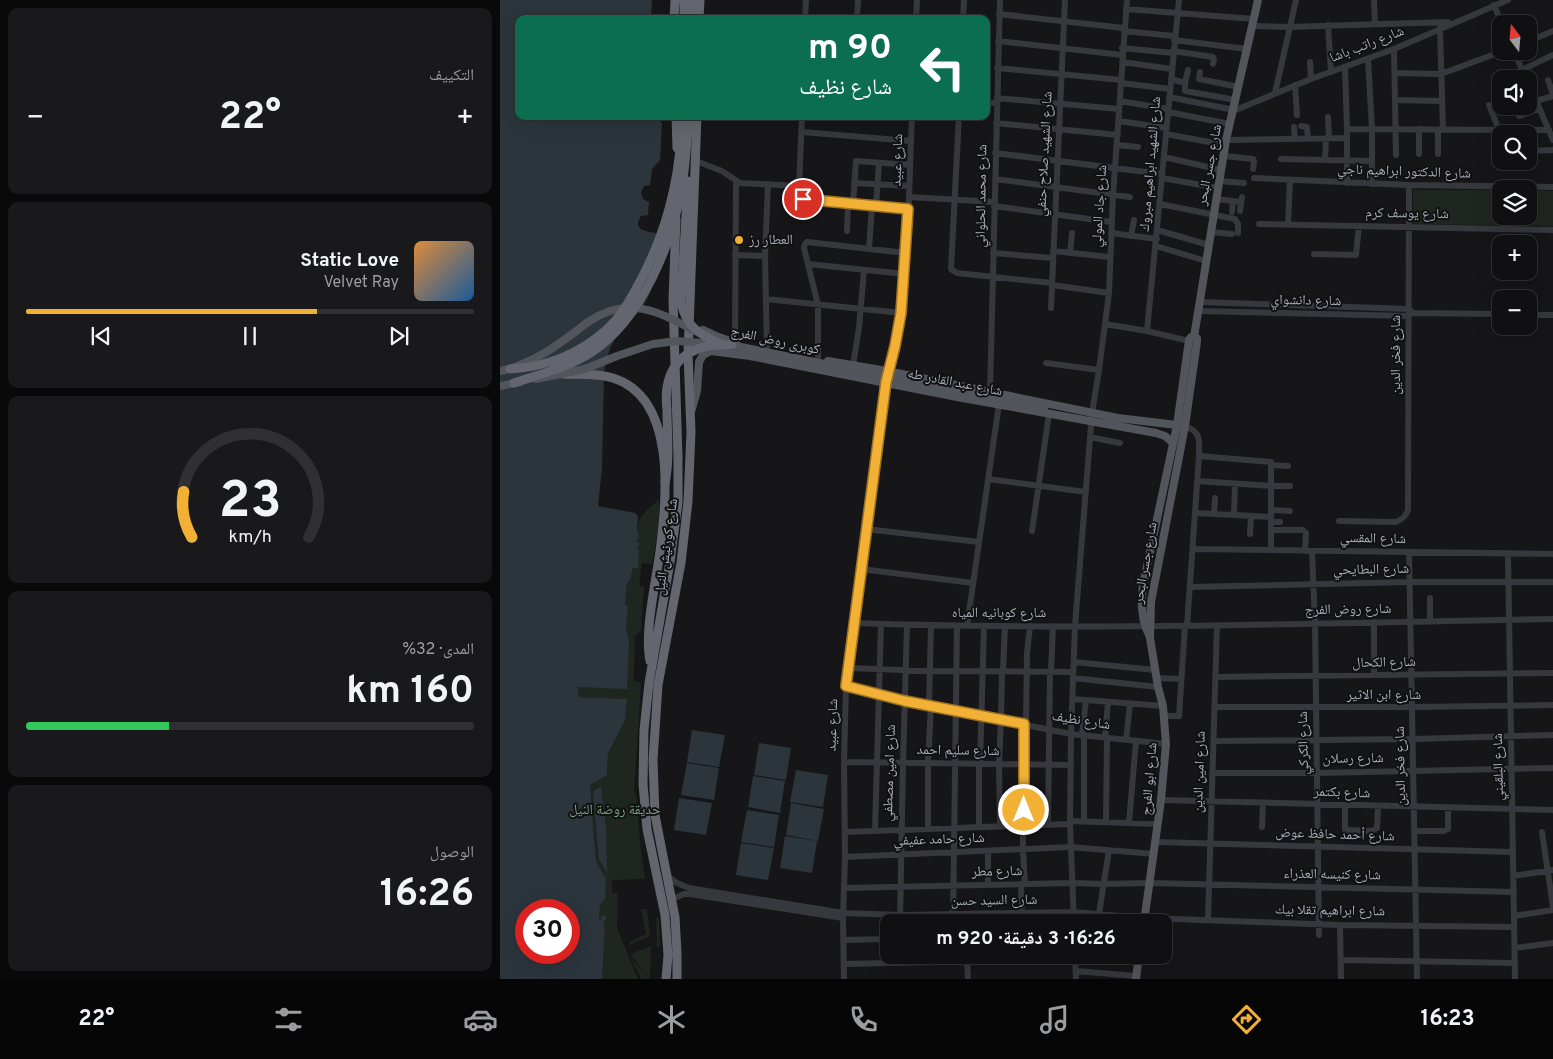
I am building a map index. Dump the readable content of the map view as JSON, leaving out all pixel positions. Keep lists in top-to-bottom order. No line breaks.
{"streets":{"highway":["شارع كورنيش النيل"],"main road":["شارع جسر البحر","كوبرى روض الفرج","شارع عبد القادر طه","شارع ابو الفرج"],"street":["شارع راتب باشا","شارع الشهيد صلاح حنفي","شارع عبيد","شارع الشهيد ابراهيم مبروك","شارع الدكتور ابراهيم ناجي","شارع محمد الحلواني","شارع جاد المولي","شارع يوسف كرم","شارع دانشواي","شارع فخر الدين","شارع المقسي","شارع البطايحي","شارع روض الفرج","شارع كوبانيه المياه","شارع الكحال","شارع ابن الاثير","شارع نظيف","شارع الكركي","شارع سليم احمد","شارع رسلان","شارع البلقيني","شارع امين الدين","شارع امين مصطفي","شارع بكتمر","شارع أحمد حافظ عوض","شارع حامد عفيفي","شارع مطر","شارع كنيسه العذراء","شارع السيد حسن","شارع ابراهيم تقلا بيك"]},"crossings":[["شارع راتب باشا","شارع جسر البحر"],["شارع عبيد","شارع عبد القادر طه"],["شارع عبيد","شارع كوبانيه المياه"],["شارع عبيد","شارع نظيف"],["شارع عبيد","شارع سليم احمد"],["شارع عبيد","شارع حامد عفيفي"],["شارع عبيد","شارع مطر"],["شارع عبيد","شارع السيد حسن"],["شارع جسر البحر","شارع دانشواي"],["شارع جسر البحر","شارع عبد القادر طه"],["شارع جسر البحر","شارع روض الفرج"],["شارع جسر البحر","شارع كوبانيه المياه"],["شارع جسر البحر","شارع ابو الفرج"],["شارع الدكتور ابراهيم ناجي","شارع فخر الدين"],["شارع محمد الحلواني","شارع عبد القادر طه"],["شارع جاد المولي","شارع عبد القادر طه"],["شارع جاد المولي","شارع كوبانيه المياه"],["شارع جاد المولي","شارع نظيف"],["شارع جاد المولي","شارع سليم احمد"],["شارع جاد المولي","شارع حامد عفيفي"],["شارع جاد المولي","شارع مطر"],["شارع جاد المولي","شارع السيد حسن"],["شارع يوسف كرم","شارع فخر الدين"],["شارع دانشواي","شارع فخر الدين"],["كوبرى روض الفرج","شارع عبد القادر طه"],["شارع فخر الدين","شارع المقسي"],["شارع فخر الدين","شارع البطايحي"],["شارع فخر الدين","شارع روض الفرج"],["شارع فخر الدين","شارع الكحال"],["شارع فخر الدين","شارع ابن الاثير"],["شارع فخر الدين","شارع رسلان"],["شارع فخر الدين","شارع بكتمر"],["شارع فخر الدين","شارع أحمد حافظ عوض"],["شارع فخر الدين","شارع كنيسه العذراء"],["شارع فخر الدين","شارع ابراهيم تقلا بيك"],["شارع عبد القادر طه","شارع كورنيش النيل"],["شارع المقسي","شارع الكركي"],["شارع المقسي","شارع البلقيني"],["شارع البطايحي","شارع الكركي"],["شارع البطايحي","شارع البلقيني"],["شارع روض الفرج","شارع كوبانيه المياه"],["شارع روض الفرج","شارع الكركي"],["شارع روض الفرج","شارع البلقيني"],["شارع روض الفرج","شارع امين الدين"],["شارع كوبانيه المياه","شارع امين مصطفي"],["شارع الكحال","شارع الكركي"],["شارع الكحال","شارع البلقيني"],["شارع الكحال","شارع امين الدين"],["شارع ابن الاثير","شارع الكركي"],["شارع ابن الاثير","شارع البلقيني"],["شارع ابن الاثير","شارع امين الدين"],["شارع نظيف","شارع امين مصطفي"],["شارع نظيف","شارع ابو الفرج"],["شارع الكركي","شارع رسلان"],["شارع الكركي","شارع بكتمر"],["شارع الكركي","شارع أحمد حافظ عوض"],["شارع الكركي","شارع كنيسه العذراء"],["شارع الكركي","شارع ابراهيم تقلا بيك"],["شارع سليم احمد","شارع امين مصطفي"],["شارع رسلان","شارع البلقيني"],["شارع رسلان","شارع امين الدين"],["شارع البلقيني","شارع بكتمر"],["شارع البلقيني","شارع أحمد حافظ عوض"],["شارع البلقيني","شارع كنيسه العذراء"],["شارع البلقيني","شارع ابراهيم تقلا بيك"],["شارع امين الدين","شارع بكتمر"],["شارع امين الدين","شارع أحمد حافظ عوض"],["شارع امين الدين","شارع كنيسه العذراء"],["شارع امين الدين","شارع ابراهيم تقلا بيك"],["شارع امين مصطفي","شارع حامد عفيفي"],["شارع امين مصطفي","شارع مطر"],["شارع ابو الفرج","شارع بكتمر"],["شارع ابو الفرج","شارع أحمد حافظ عوض"],["شارع ابو الفرج","شارع حامد عفيفي"],["شارع ابو الفرج","شارع مطر"],["شارع ابو الفرج","شارع كنيسه العذراء"],["شارع مطر","شارع كنيسه العذراء"]],"parks":["حديقة روضة النيل"],"places":["العطار رز"],"north":"top","page":{"tile":["التكييف",["المدى · 32%","160 km"],["الوصول","16:26"]],"map_buttons":["+","−"],"turn":["90 m","شارع نظيف"],"heat":["−","22°","+"],"song":["Static Love","Velvet Ray"],"limit":"30","trip":"16:26 · 3 دقيقة · 920 m","tabs":["16:23","22°"],"gauge":["23","km/h"]}}
